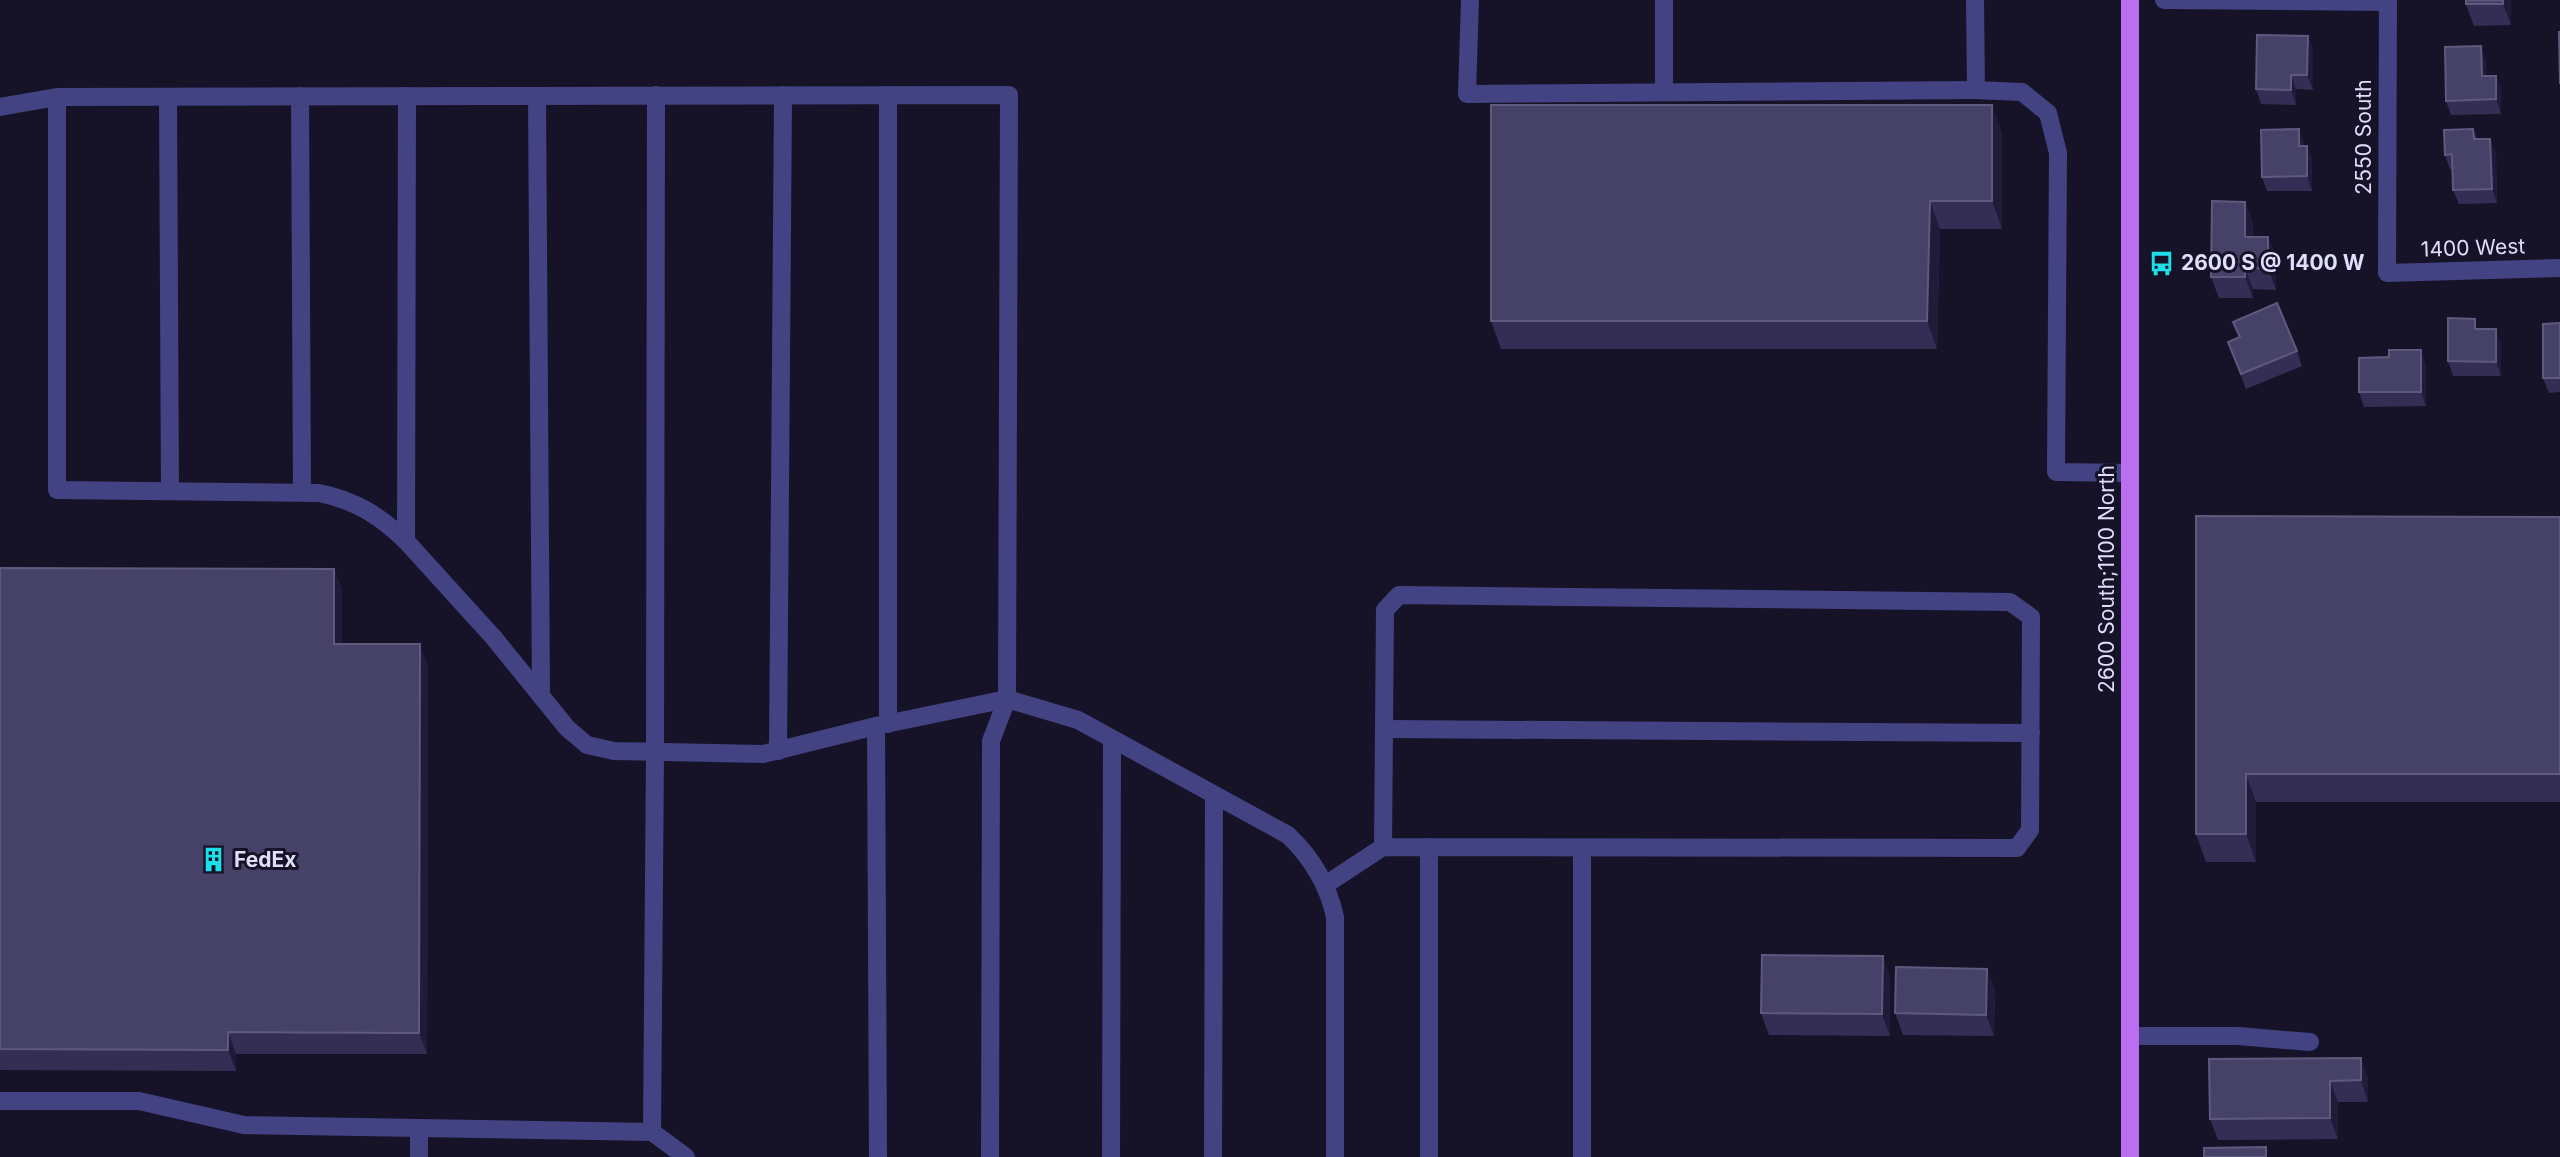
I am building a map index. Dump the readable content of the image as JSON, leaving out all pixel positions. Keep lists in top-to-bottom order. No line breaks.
{"streets":{"main road":["2600 South;1100 North"],"street":["2550 South","1400 West"]},"crossings":[["2550 South","1400 West"]],"places":{"bus stop":["2600 S @ 1400 W"],"building":["FedEx"]}}
